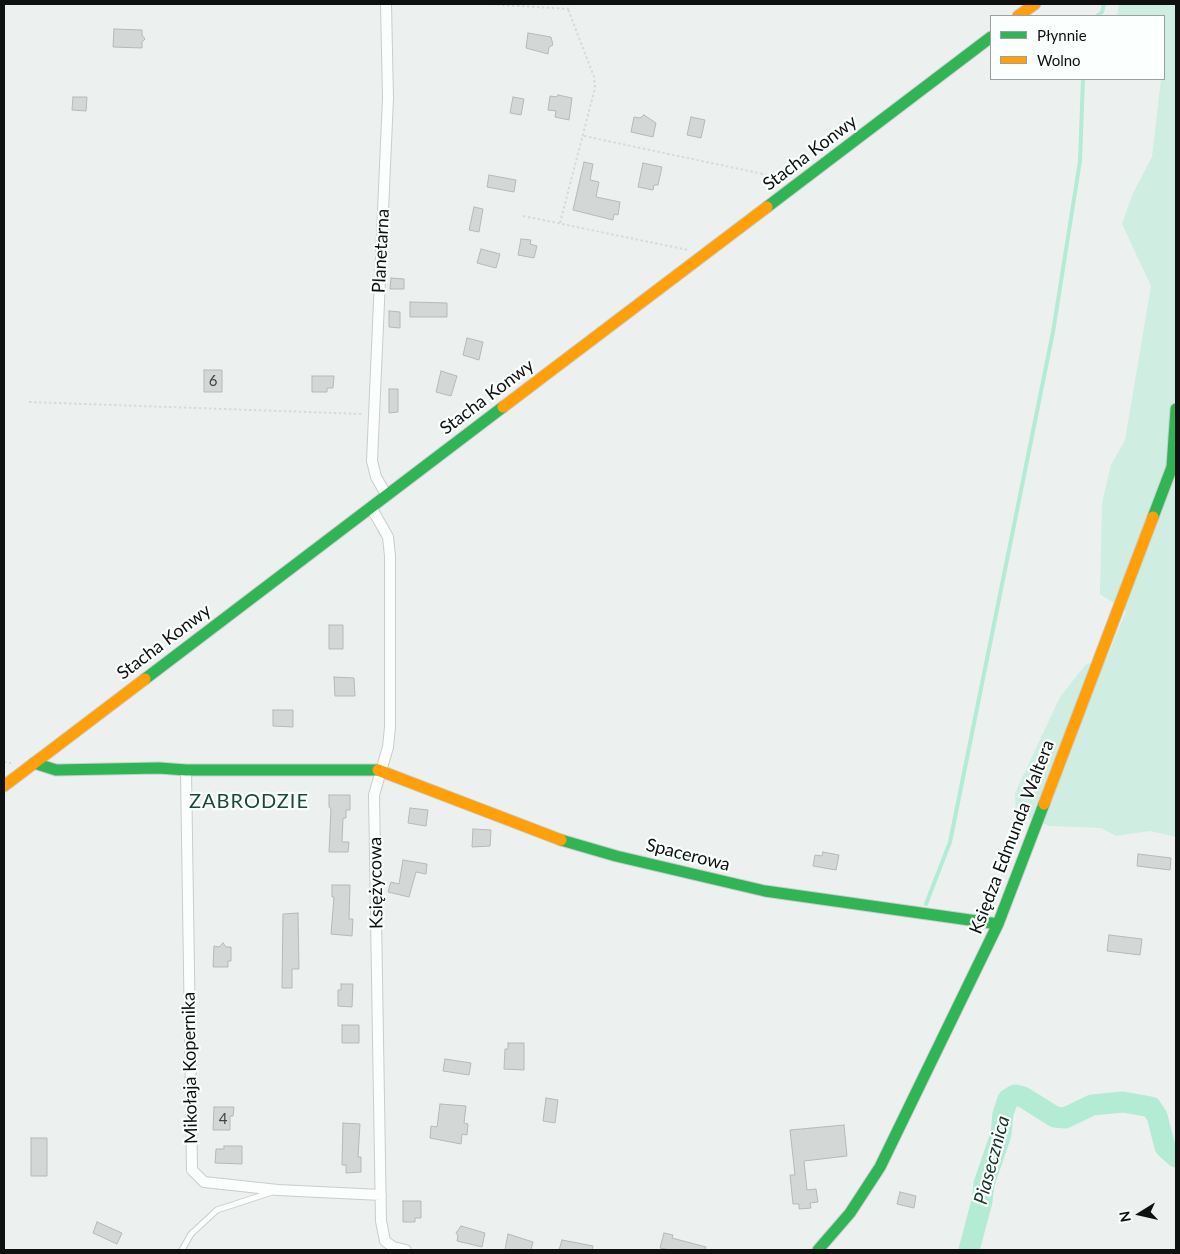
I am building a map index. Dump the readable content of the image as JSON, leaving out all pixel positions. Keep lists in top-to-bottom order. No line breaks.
{"streets":{"street":["Stacha Konwy","Planetarna","Księdza Edmunda Waltera","Spacerowa","Księżycowa","Mikołaja Kopernika"]},"crossings":[["Stacha Konwy","Planetarna"],["Stacha Konwy","Księżycowa"],["Księdza Edmunda Waltera","Spacerowa"],["Spacerowa","Księżycowa"],["Księżycowa","Mikołaja Kopernika"]],"districts":["ZABRODZIE"],"water":["Piasecznica"],"house_numbers":["6","4"],"legend":["Płynnie","Wolno"],"north":"left"}
